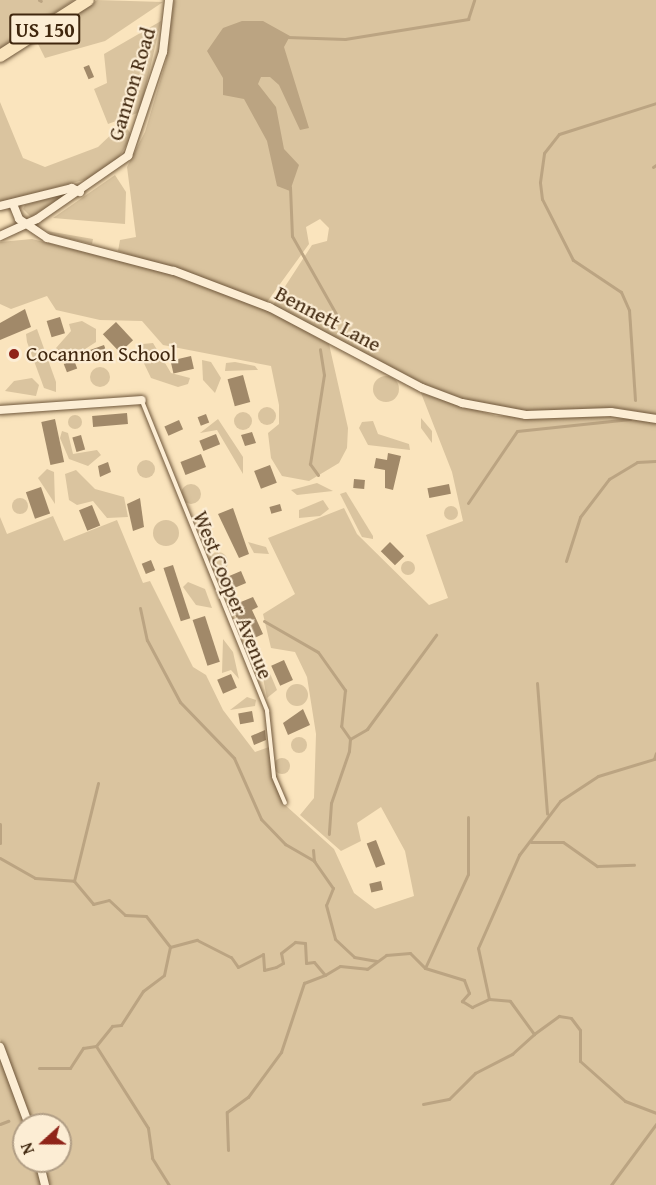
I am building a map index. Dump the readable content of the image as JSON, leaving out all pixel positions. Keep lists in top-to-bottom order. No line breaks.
{"streets":{"main road":["US 150"],"street":["Gannon Road","Bennett Lane"],"lane":["West Cooper Avenue"]},"crossings":[["Gannon Road","Bennett Lane"]],"places":["Cocannon School"],"north":"left"}
